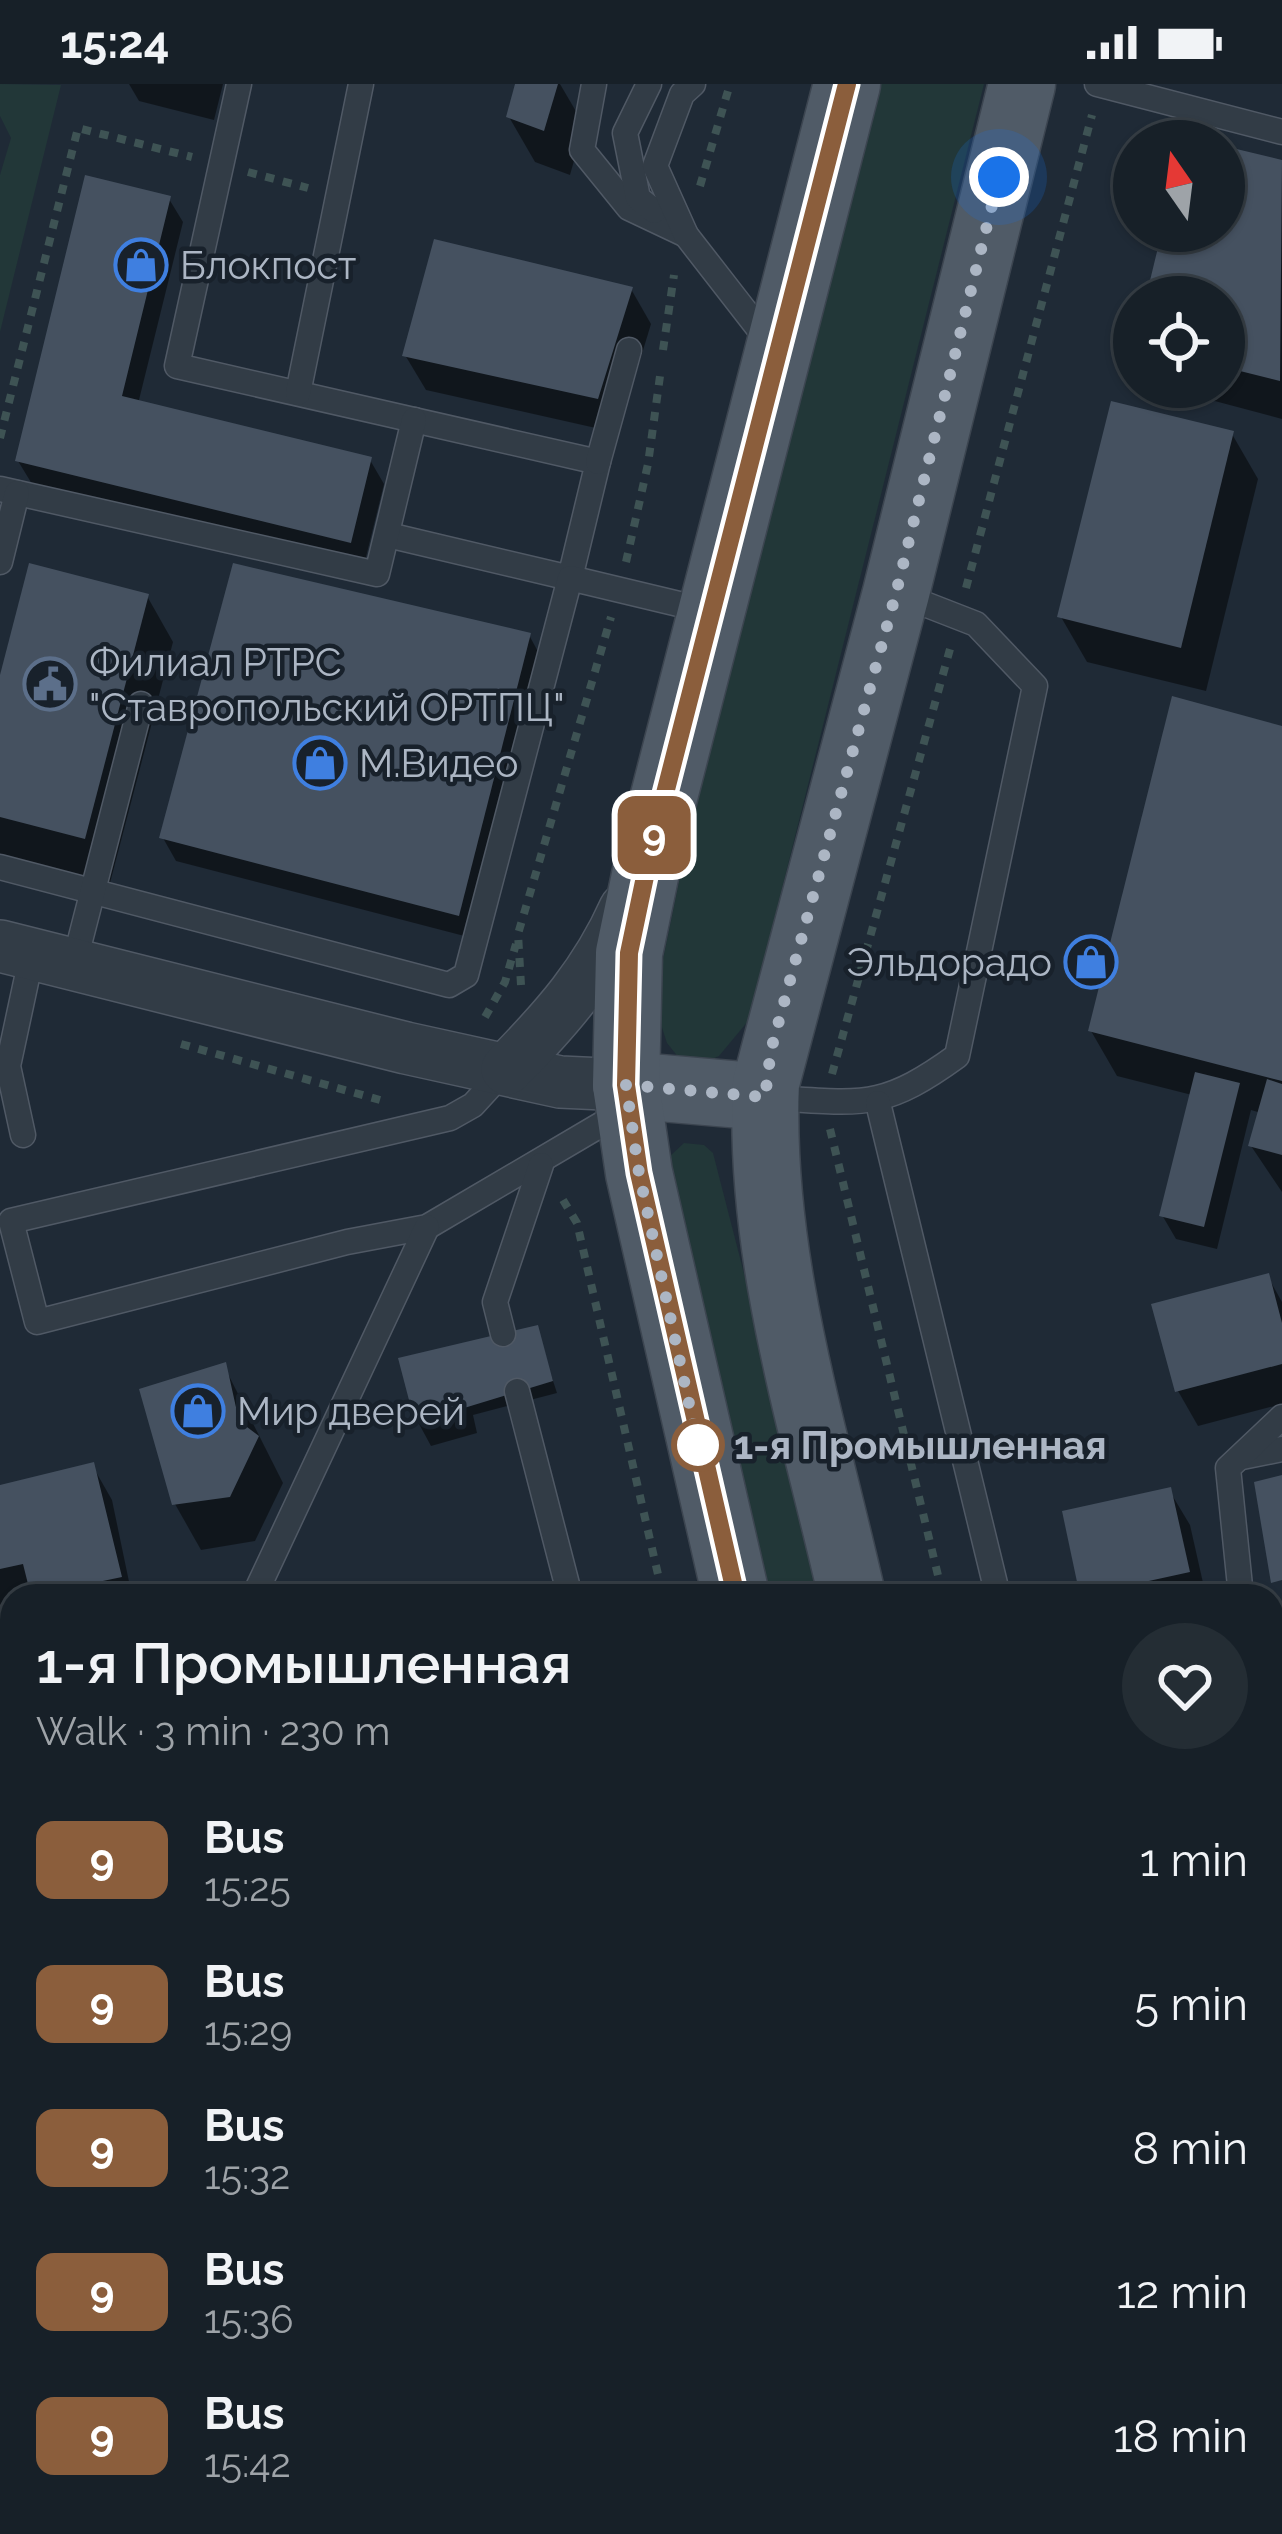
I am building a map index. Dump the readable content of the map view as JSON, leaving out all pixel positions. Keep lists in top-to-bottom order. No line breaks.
{"places":{"shop":["Блокпост","М.Видео","Эльдорадо","Мир дверей"],"public building":["Филиал РТРС \"Ставропольский ОРТПЦ\""],"other":["1-я Промышленная"]},"lines":["bus line 9"],"north":"top","page":{"status":"15:24","on_map":"9","heading":["1-я Промышленная","Walk · 3 min · 230 m"],"list":[{"mark":"9","name":"Bus","note":"15:25","value":"1 min"},{"mark":"9","name":"Bus","note":"15:29","value":"5 min"},{"mark":"9","name":"Bus","note":"15:32","value":"8 min"},{"mark":"9","name":"Bus","note":"15:36","value":"12 min"},{"mark":"9","name":"Bus","note":"15:42","value":"18 min"}]}}
